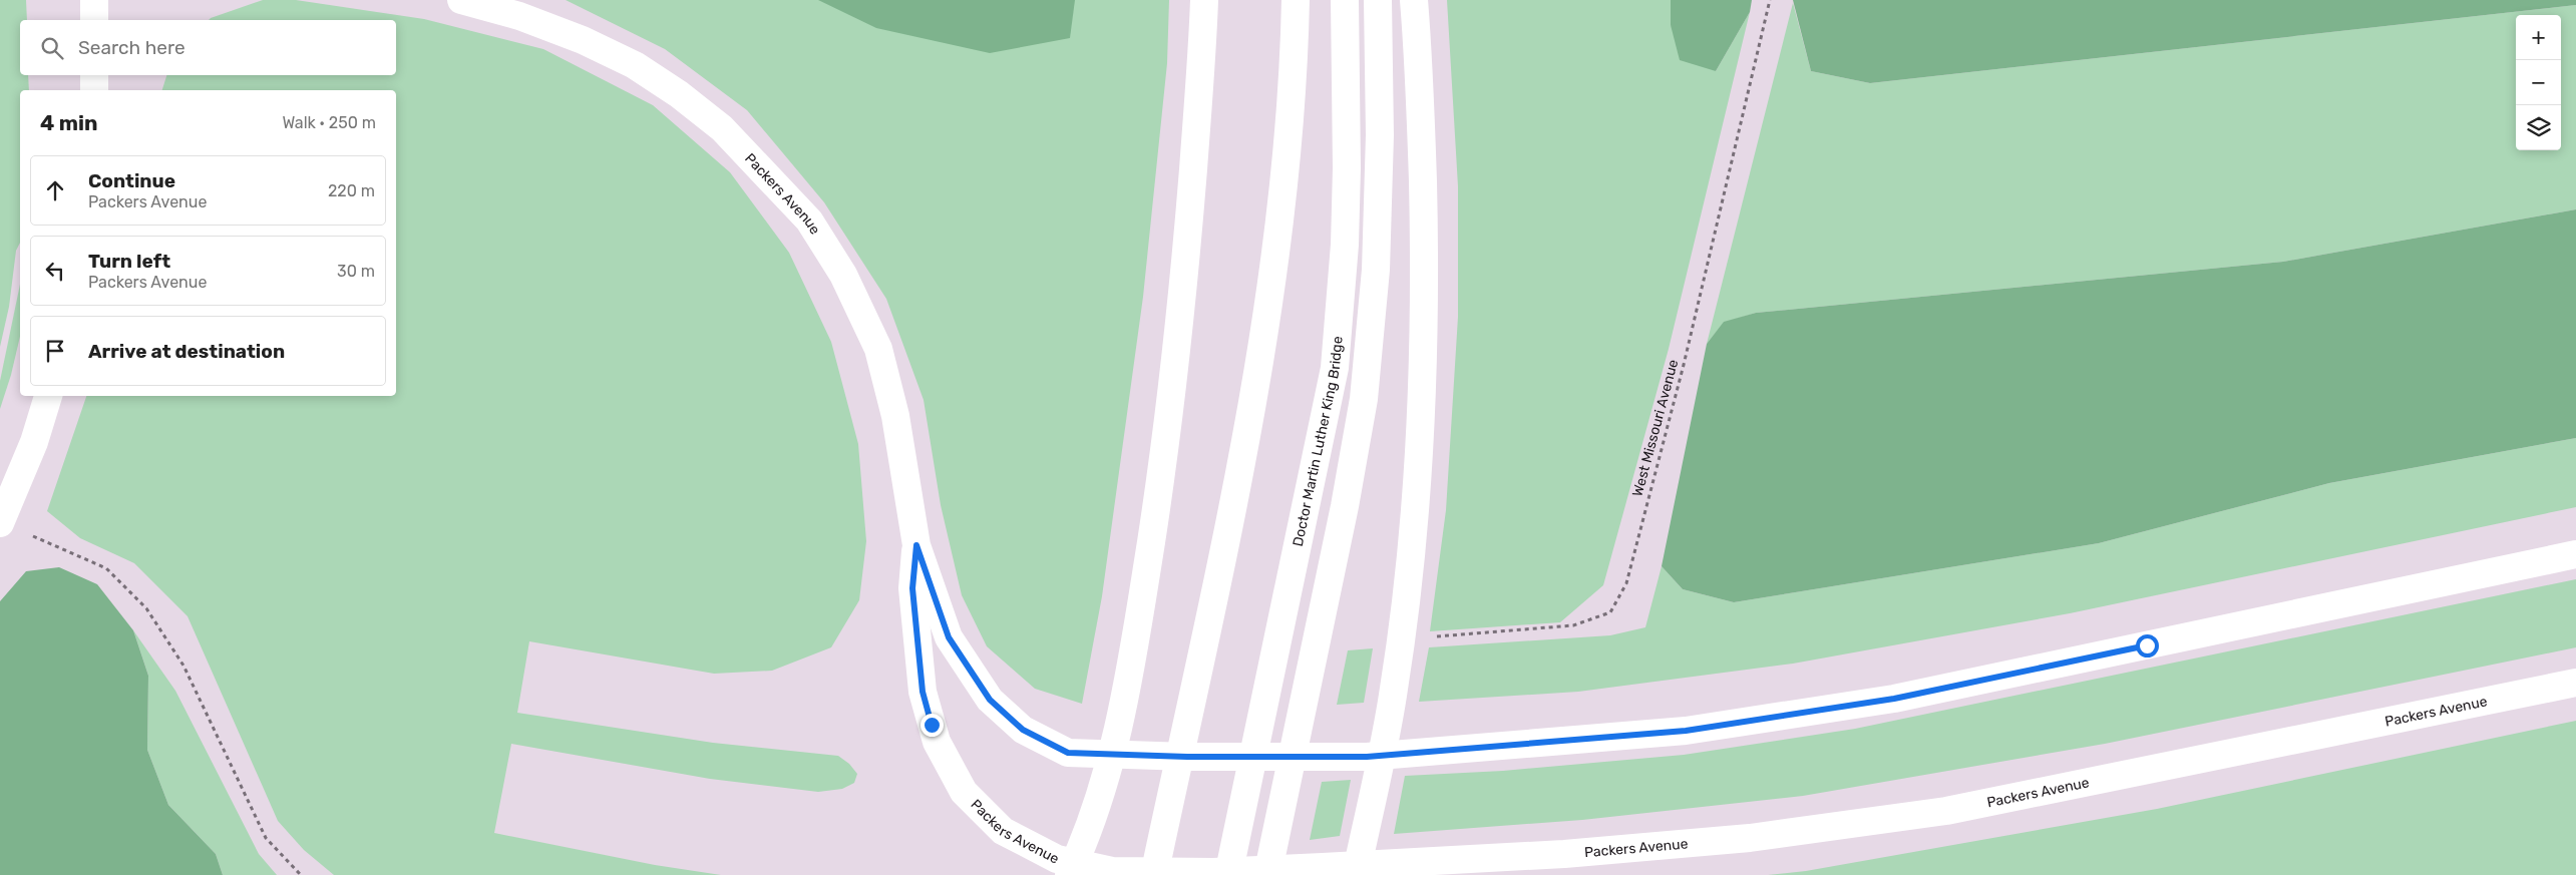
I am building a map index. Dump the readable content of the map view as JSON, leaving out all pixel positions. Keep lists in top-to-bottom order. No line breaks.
{"streets":{"main road":["Packers Avenue","Doctor Martin Luther King Bridge"],"path":["West Missouri Avenue"]},"page":{"map_buttons":["+","−"],"search":"Search here","heading":["4 min","Walk · 250 m"],"list":[["Continue","Packers Avenue","220 m"],["Turn left","Packers Avenue","30 m"],"Arrive at destination"]}}
